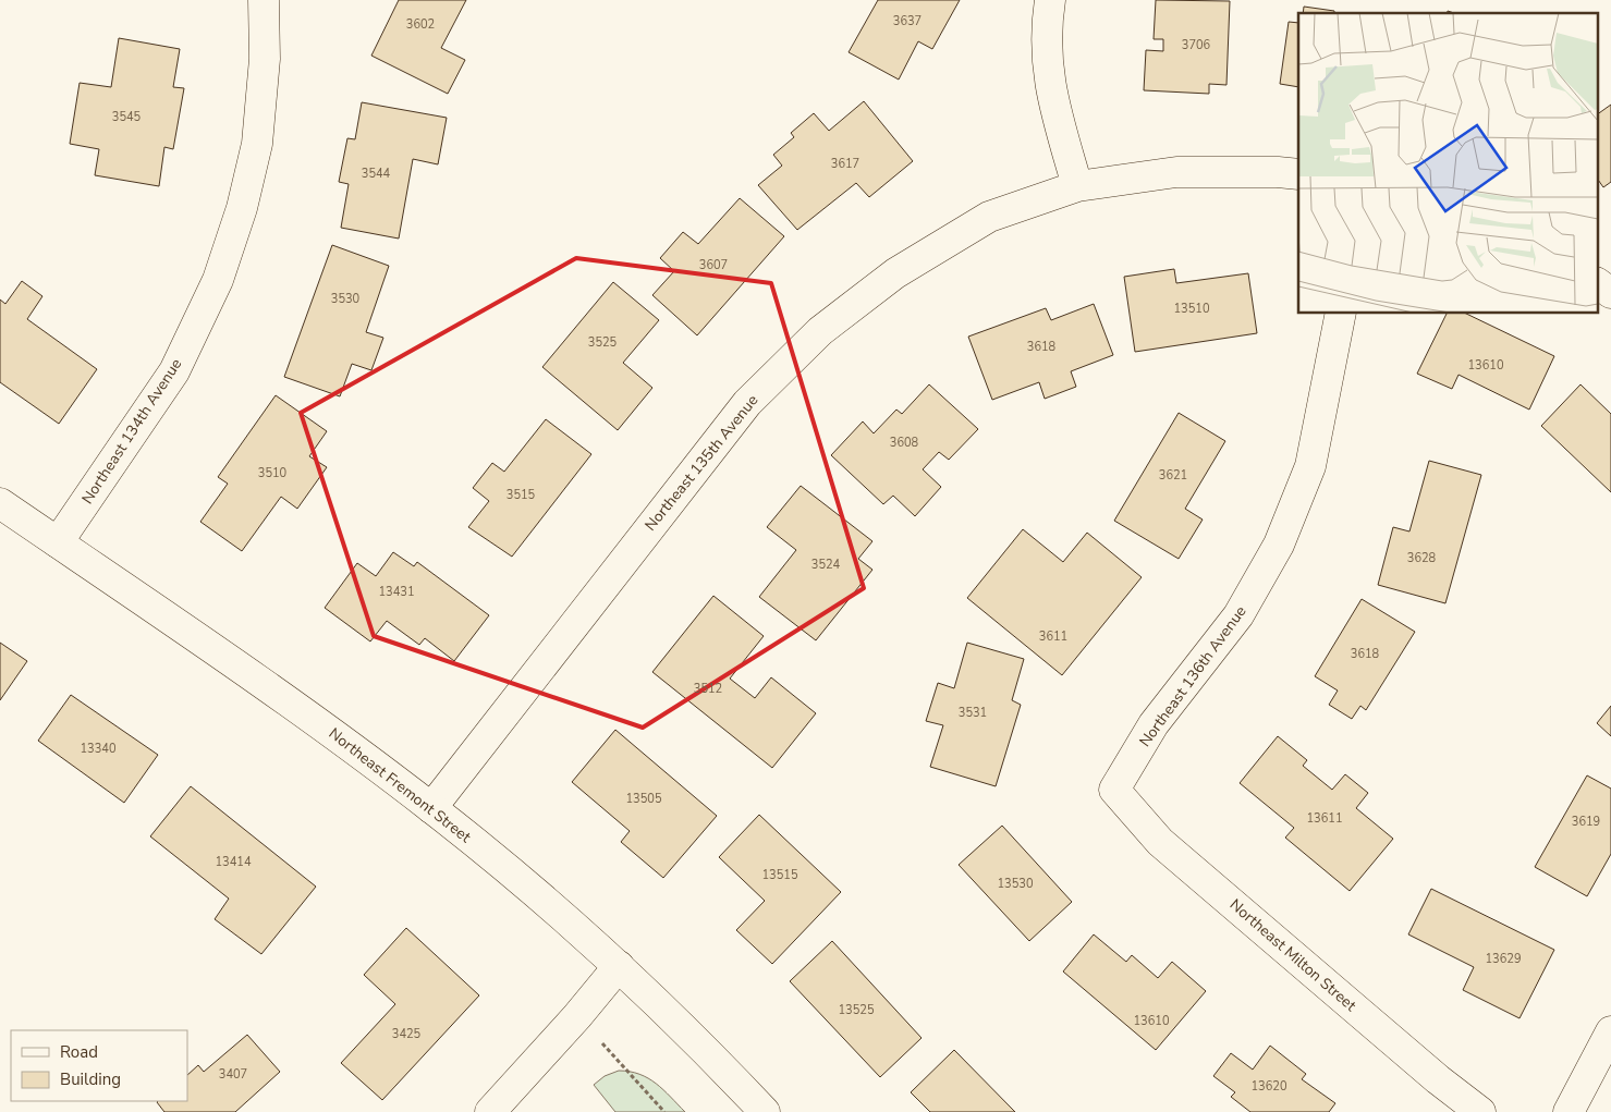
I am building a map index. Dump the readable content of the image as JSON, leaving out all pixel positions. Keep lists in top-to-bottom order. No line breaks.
{"streets":{"street":["Northeast 134th Avenue","Northeast 135th Avenue","Northeast 136th Avenue","Northeast Fremont Street","Northeast Milton Street"]},"crossings":[["Northeast 134th Avenue","Northeast Fremont Street"],["Northeast 135th Avenue","Northeast Fremont Street"],["Northeast 136th Avenue","Northeast Milton Street"]],"house_numbers":["3637","3602","3706","3545","3617","3544","3607","3530","13510","3525","3618","13610","3608","3510","3621","3515","3628","3524","13431","3611","3618","3512","3531","13340","13505","13611","3619","13414","13515","13530","13629","13525","13610","3425","3407","13620"],"legend":["Road","Building"]}
